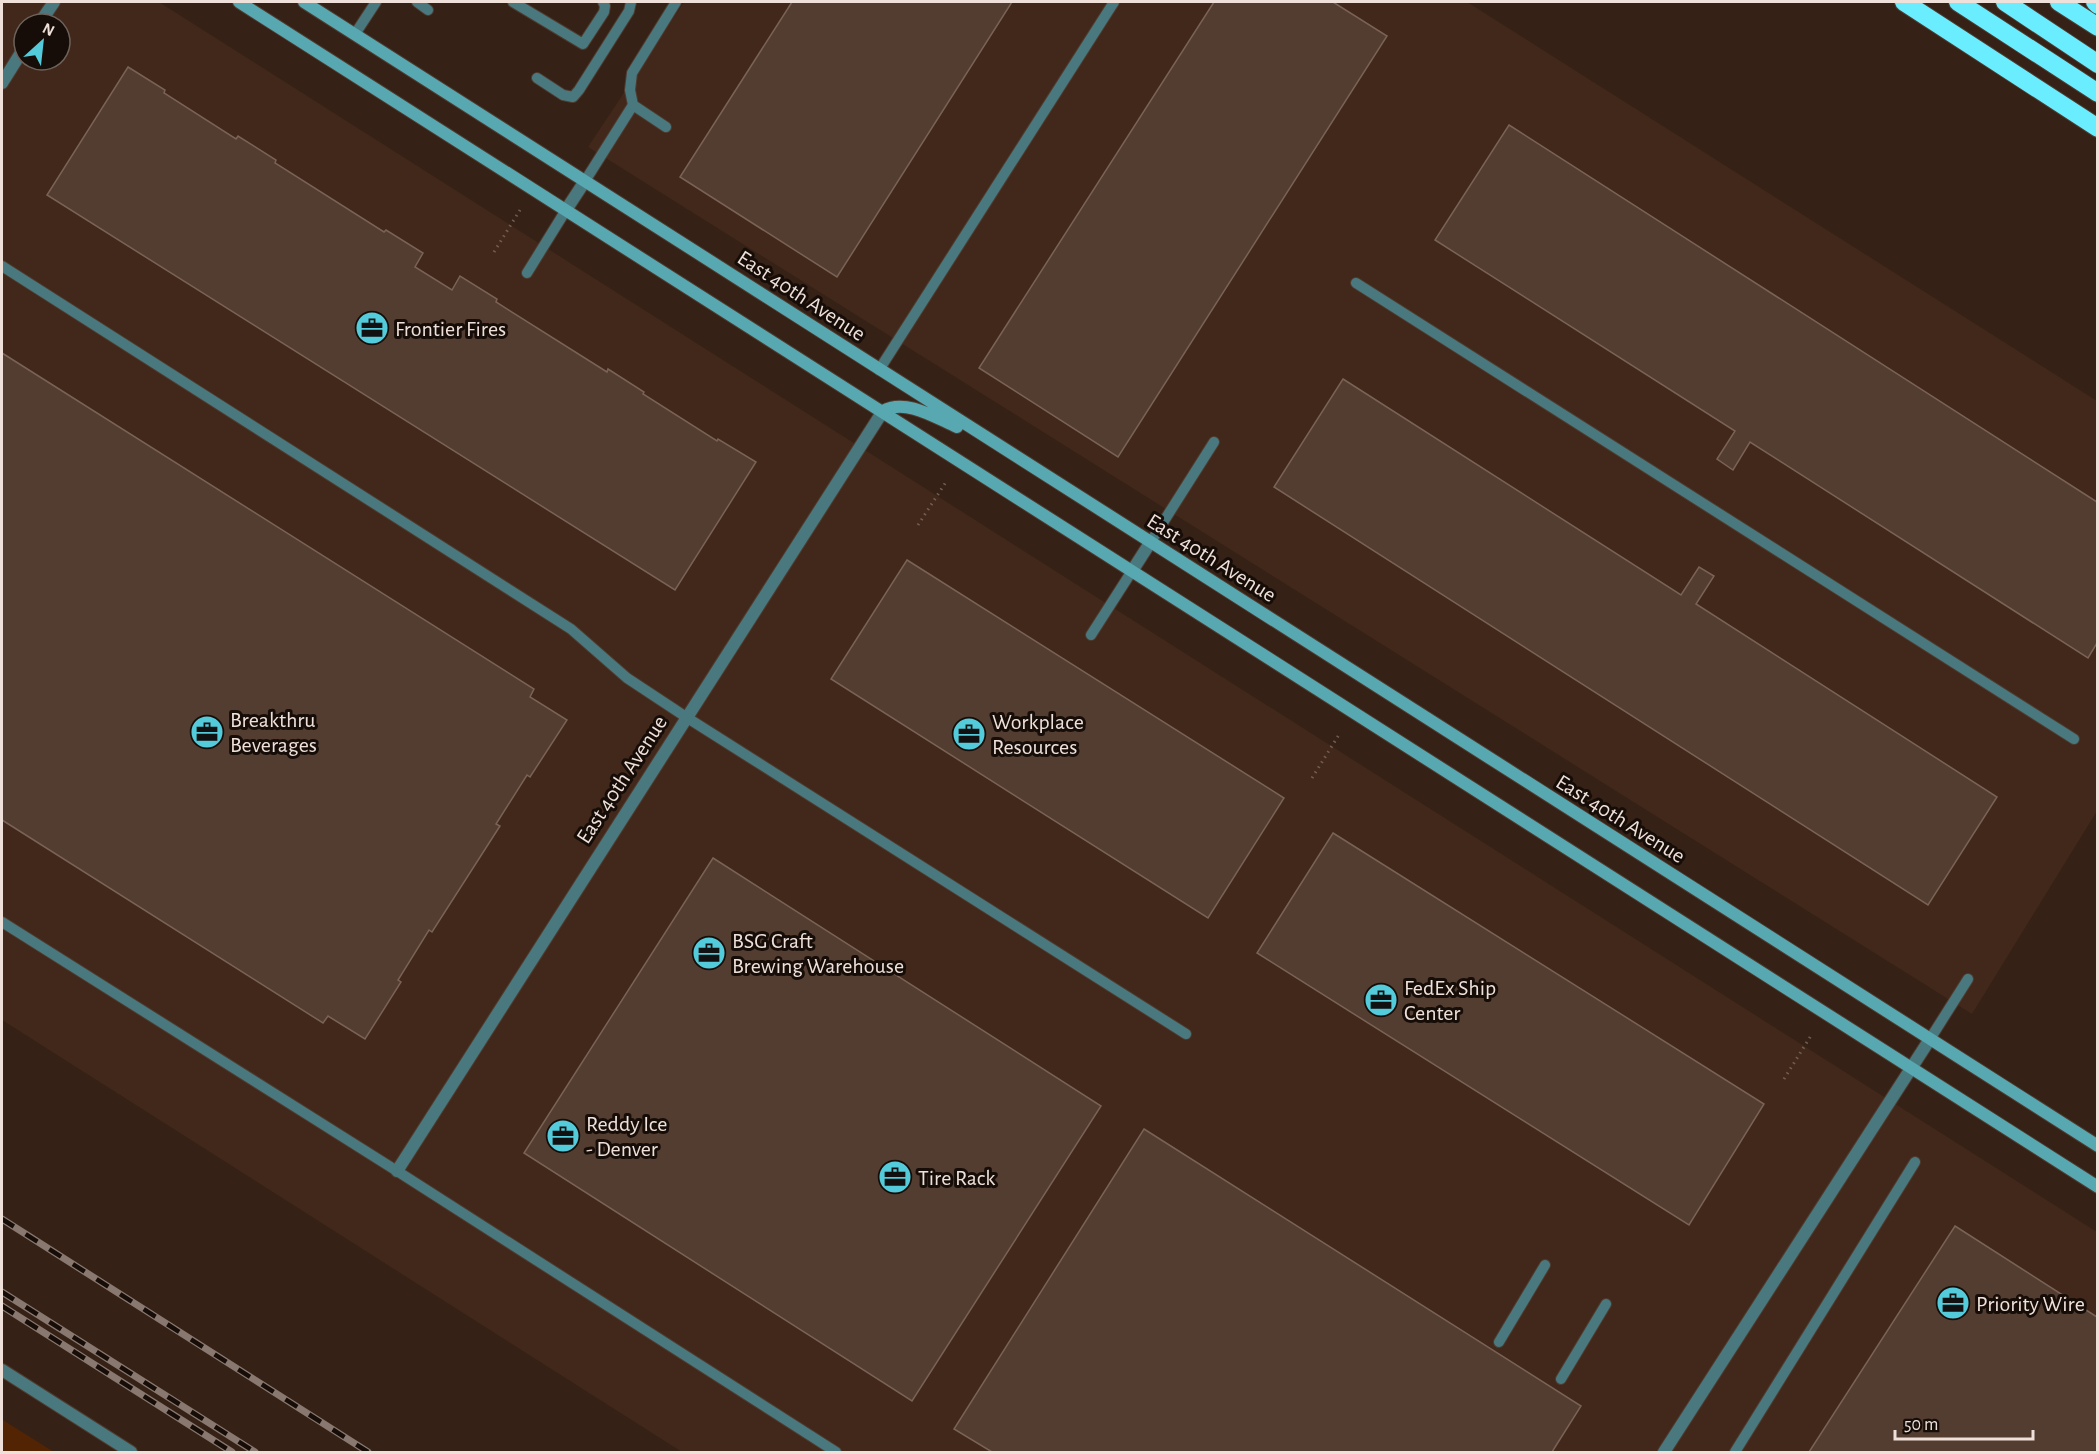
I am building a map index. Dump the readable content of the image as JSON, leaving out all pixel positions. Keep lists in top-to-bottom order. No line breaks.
{"streets":{"street":["East 40th Avenue"]},"places":{"office":["Frontier Fires","Breakthru Beverages","Workplace Resources","BSG Craft Brewing Warehouse","FedEx Ship Center","Reddy Ice - Denver","Tire Rack","Priority Wire"]},"scale_bar":"50 m","north":"top right"}
